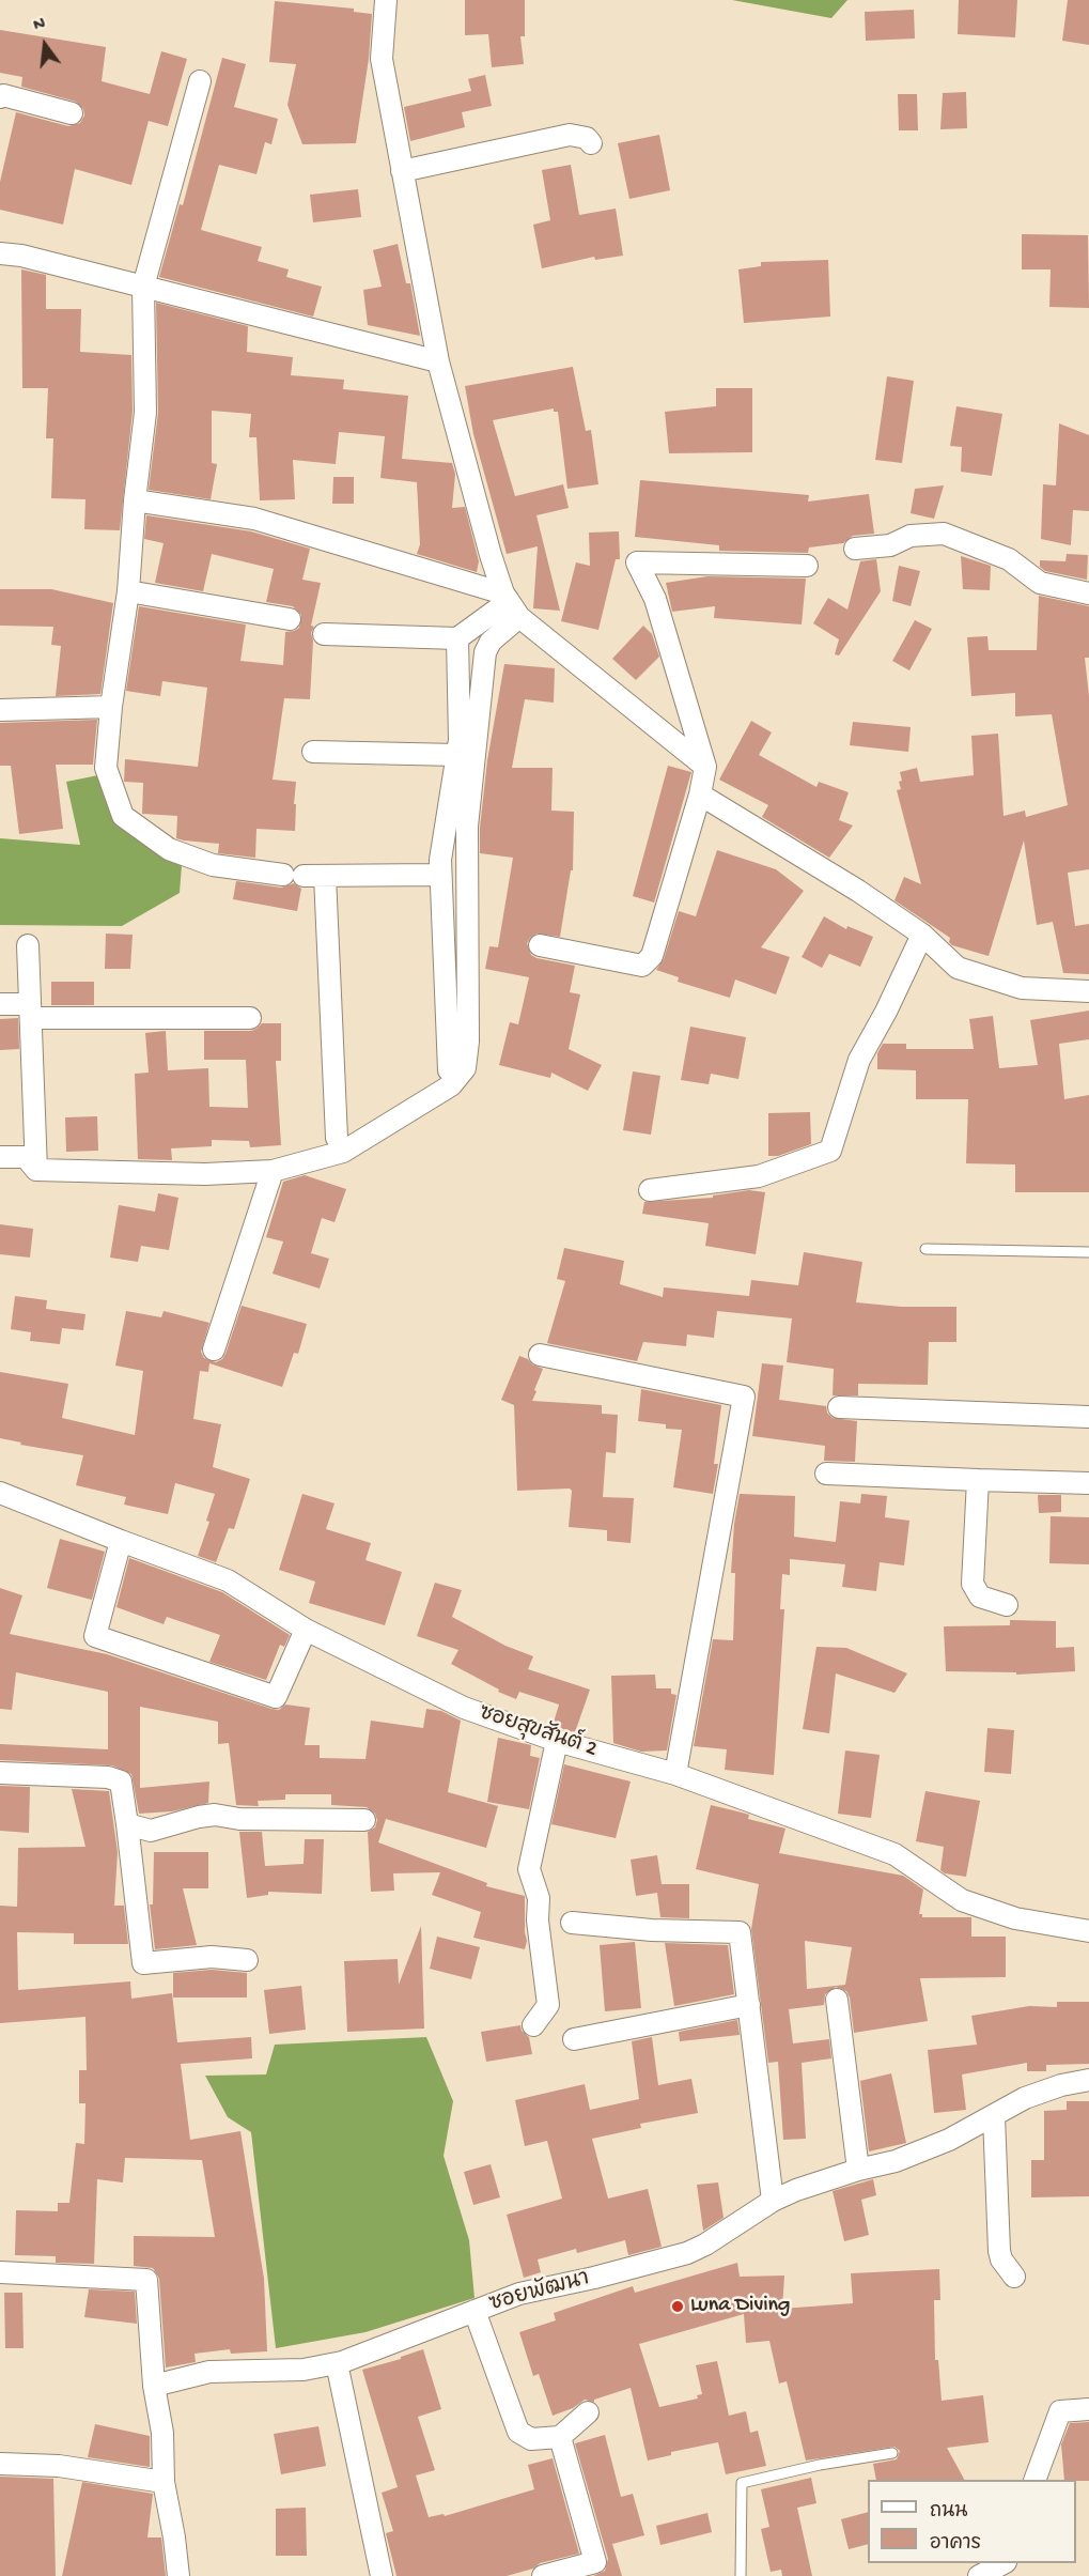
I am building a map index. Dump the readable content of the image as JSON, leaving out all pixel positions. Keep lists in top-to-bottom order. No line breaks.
{"streets":{"street":["ซอยสุขสันต์ 2","ซอยพัฒนา"]},"places":["Luna Diving"],"legend":["ถนน","อาคาร"],"north":"top"}
